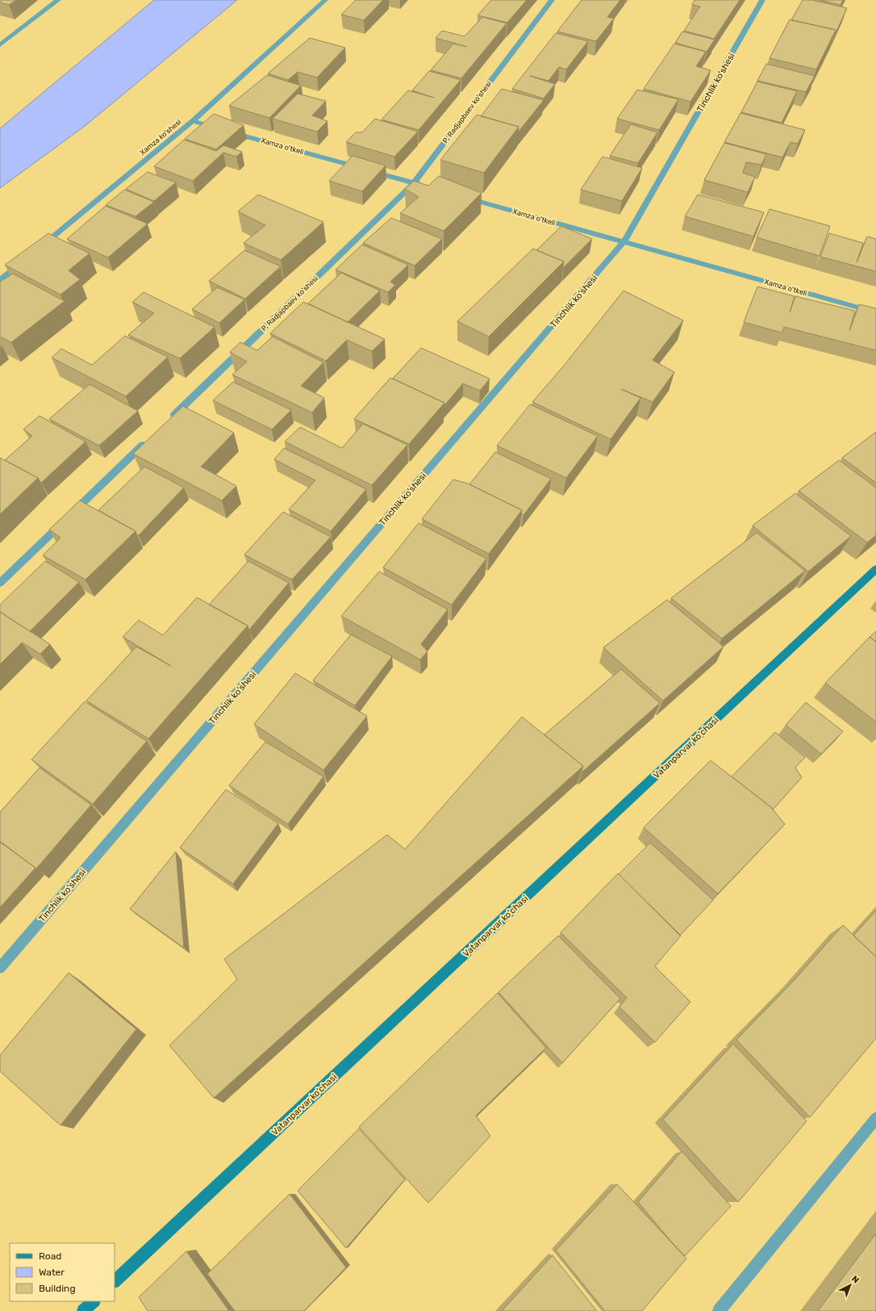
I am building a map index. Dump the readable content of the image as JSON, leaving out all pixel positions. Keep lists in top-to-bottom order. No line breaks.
{"streets":{"street":["Tinchlik ko'shesi","P. Radjapbaev ko'shesi","Xamza ko'shesi","Xamza o'tkeli","Vatanparvar ko'chasi"]},"crossings":[["Tinchlik ko'shesi","Xamza o'tkeli"],["P. Radjapbaev ko'shesi","Xamza o'tkeli"],["Xamza ko'shesi","Xamza o'tkeli"]],"legend":["Road","Water","Building"],"north":"top right"}
